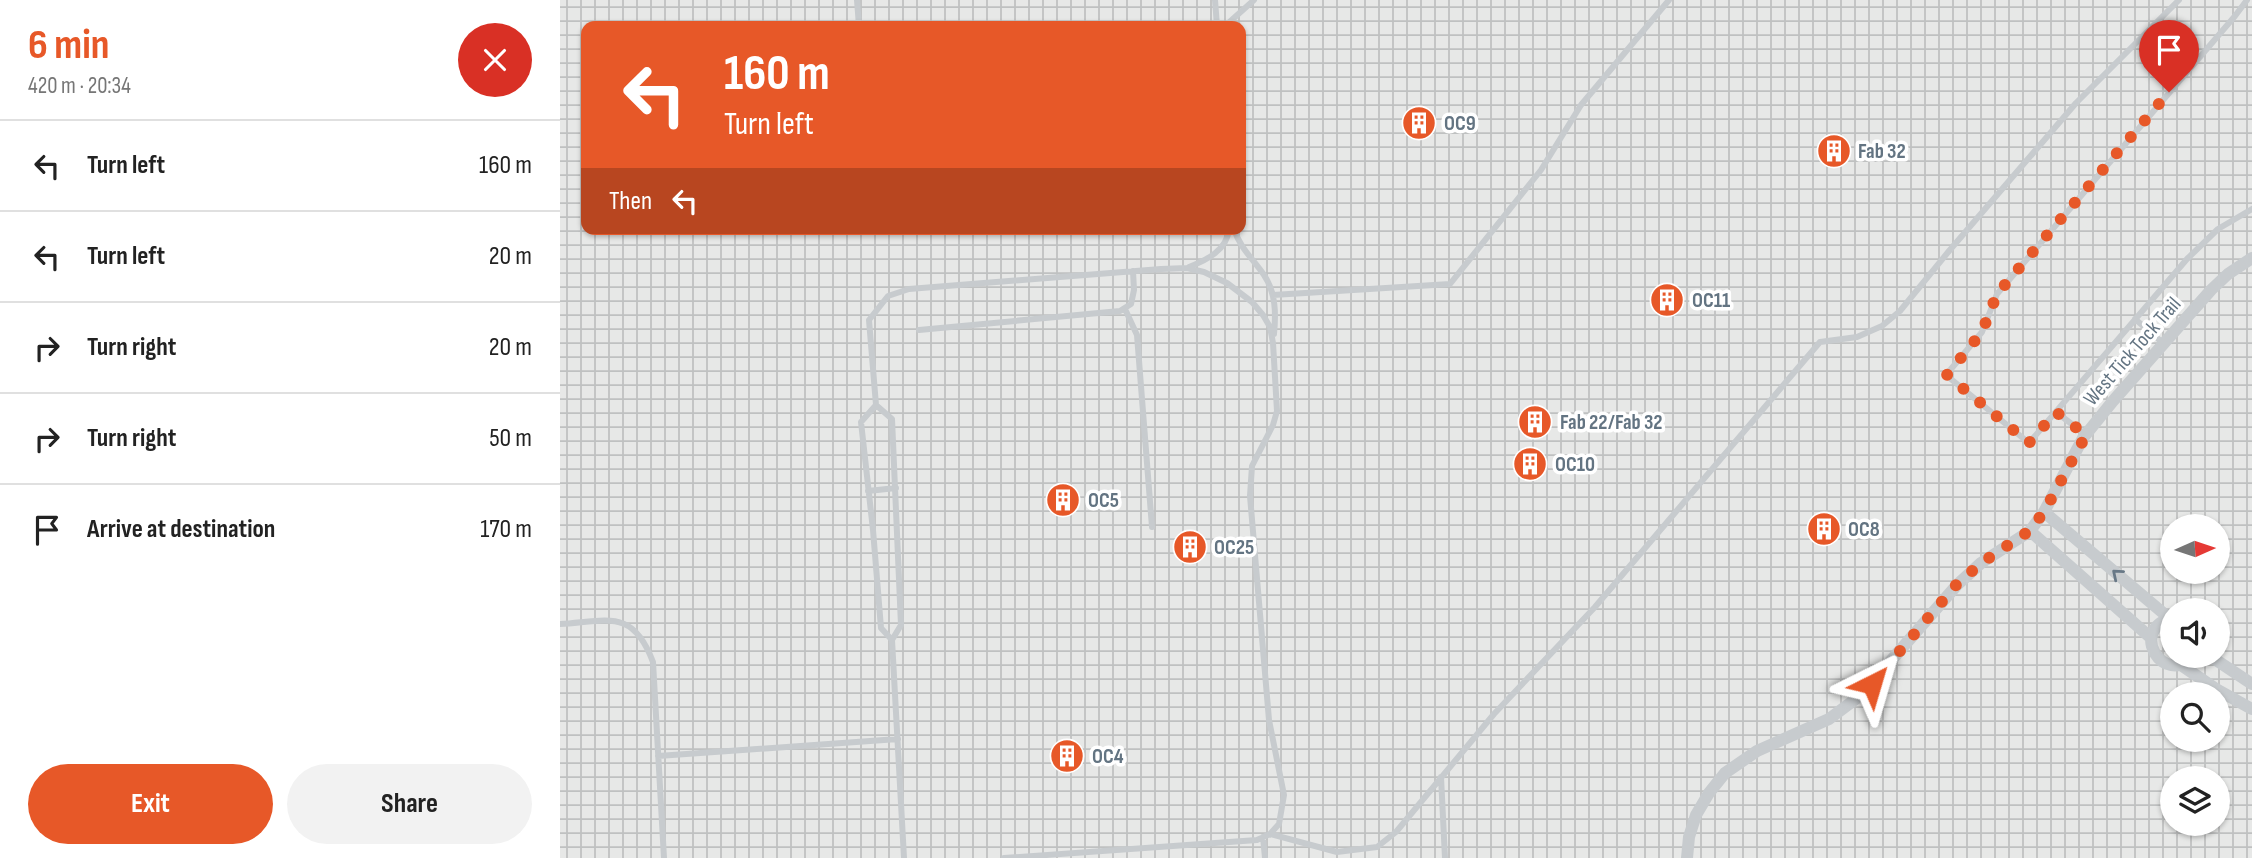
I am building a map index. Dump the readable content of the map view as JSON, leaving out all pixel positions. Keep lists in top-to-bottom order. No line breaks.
{"streets":{"street":["West Tick Tock Trail"]},"places":{"building":["OC9","Fab 32","OC11","Fab 22/Fab 32","OC10","OC5","OC8","OC25","OC4"]},"north":"right","page":{"heading":["6 min","420 m · 20:34"],"turn":["160 m","Turn left"],"list":[{"name":"Turn left","value":"160 m"},{"name":"Turn left","value":"20 m"},{"name":"Turn right","value":"20 m"},{"name":"Turn right","value":"50 m"},{"name":"Arrive at destination","value":"170 m"}],"then":"Then","buttons":["Exit","Share"]}}
